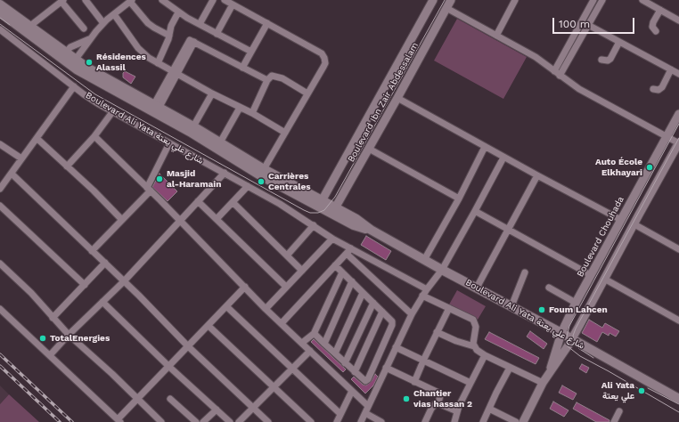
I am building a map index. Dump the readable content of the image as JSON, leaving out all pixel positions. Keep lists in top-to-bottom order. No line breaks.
{"streets":{"main road":["Boulevard Ali Yata شارع علي يعتة"],"street":["Boulevard Ibn Zair Abdessalam","Boulevard Chouhada"]},"crossings":[["Boulevard Ibn Zair Abdessalam","Boulevard Ali Yata شارع علي يعتة"],["Boulevard Ali Yata شارع علي يعتة","Boulevard Chouhada"]],"places":["Résidences Alassil","Auto École Elkhayari","Masjid al-Haramain","Carrières Centrales","Foum Lahcen","TotalEnergies","Ali Yata علي يعتة","Chantier vias hassan 2"],"scale_bar":"100 m"}
